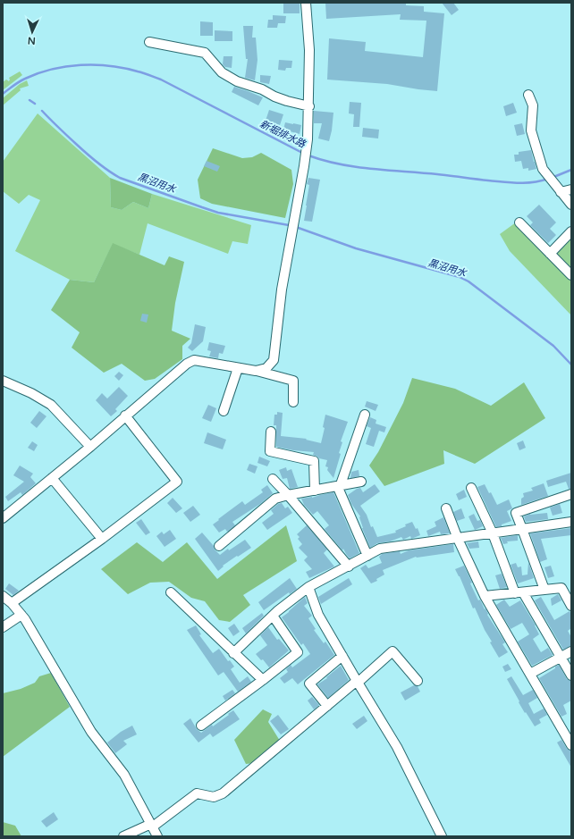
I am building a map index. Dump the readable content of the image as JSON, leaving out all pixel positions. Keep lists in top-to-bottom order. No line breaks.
{"water":["新堀排水路","黒沼用水"],"north":"bottom"}
